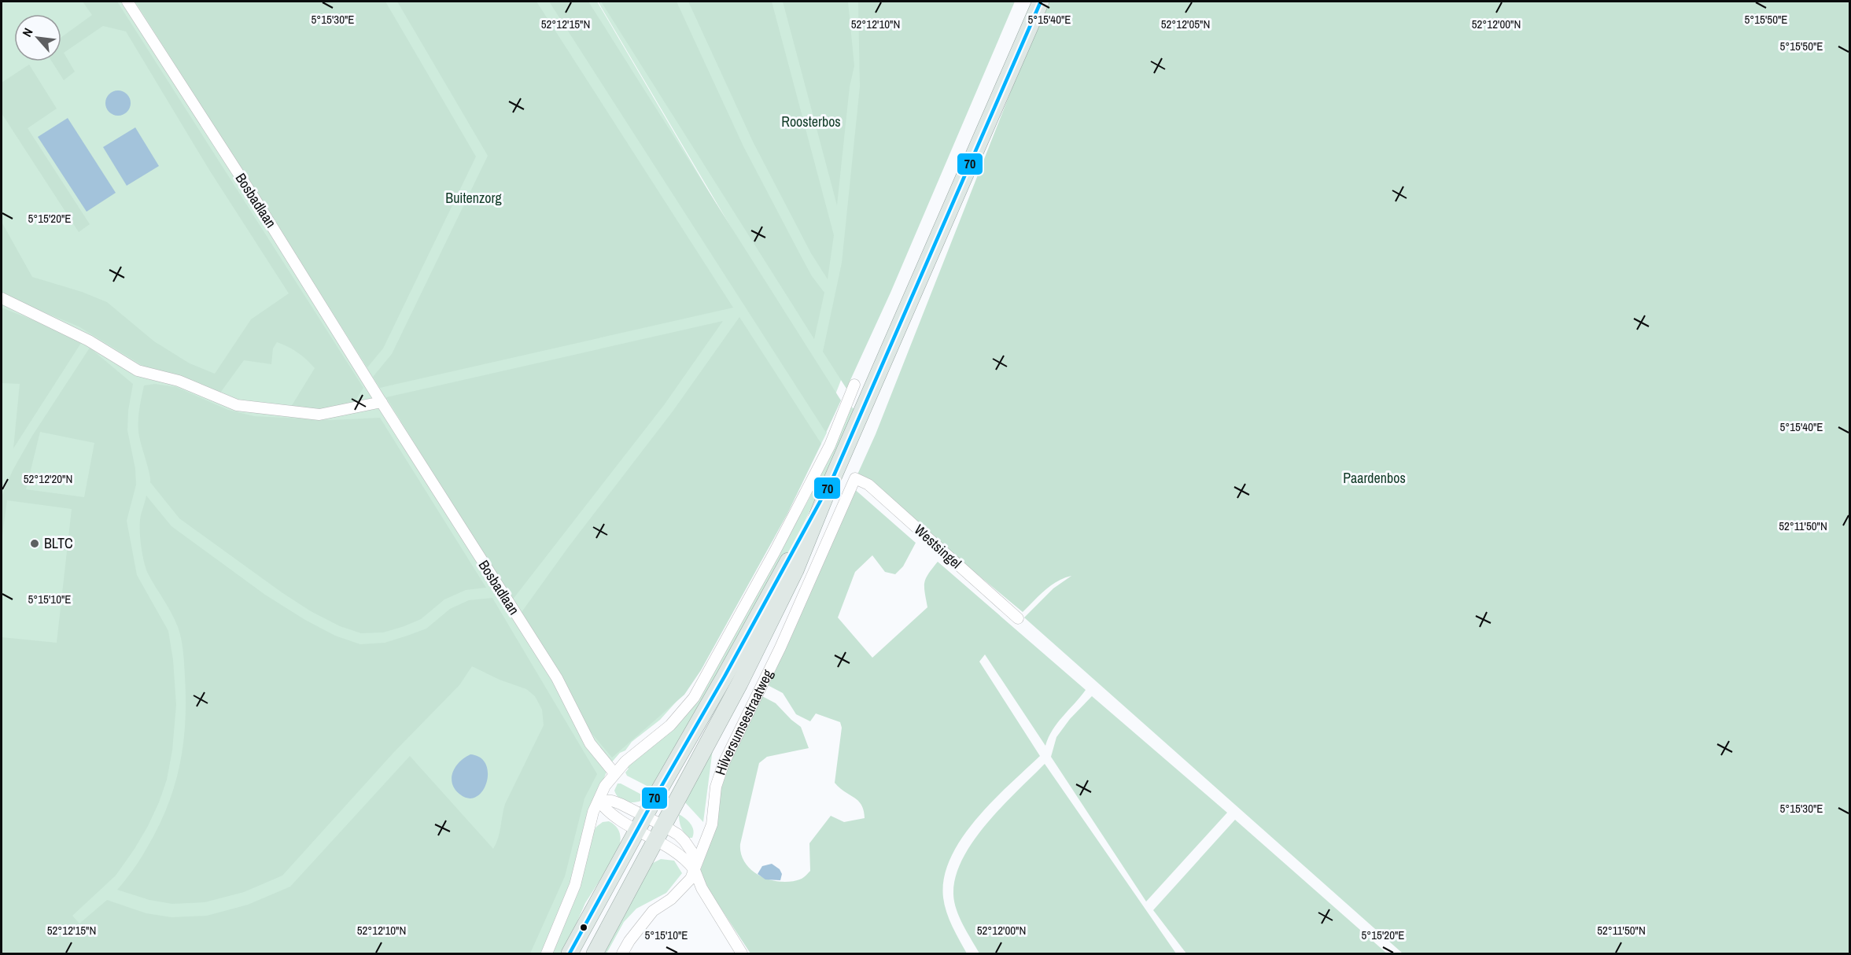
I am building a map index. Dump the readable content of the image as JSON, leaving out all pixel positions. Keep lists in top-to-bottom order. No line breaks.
{"streets":{"main road":["Hilversumsestraatweg"],"street":["Bosbadlaan","Westsingel"]},"crossings":[["Westsingel","Hilversumsestraatweg"]],"parks":["Roosterbos","Buitenzorg","Paardenbos"],"places":["BLTC"],"lines":["transit line 70"],"north":"top left","coordinates":["5°15'30\"E","5°15'40\"E","5°15'50\"E","52°12'15\"N","52°12'10\"N","52°12'05\"N","52°12'00\"N","5°15'20\"E","52°12'20\"N","52°11'50\"N","5°15'10\"E"]}
